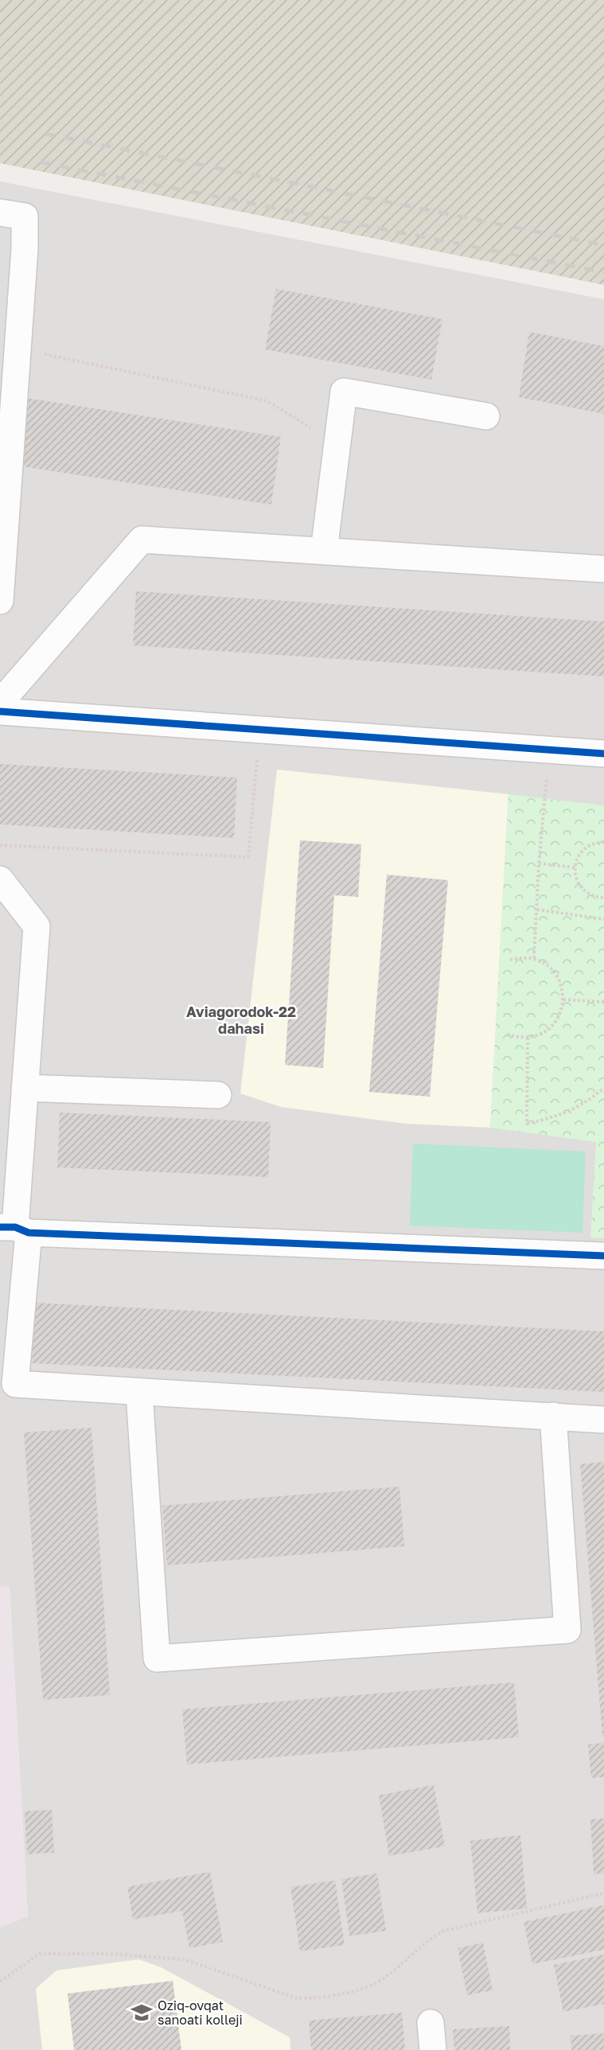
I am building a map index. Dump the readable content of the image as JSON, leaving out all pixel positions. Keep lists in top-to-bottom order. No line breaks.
{"districts":["Aviagorodok-22 dahasi"],"places":{"school or university":["Oziq-ovqat sanoati kolleji"]}}
